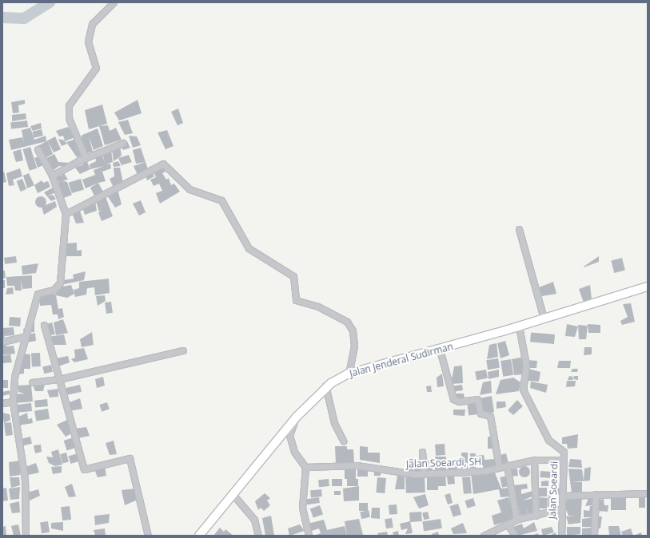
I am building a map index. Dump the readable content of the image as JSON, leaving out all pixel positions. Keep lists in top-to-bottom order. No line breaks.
{"streets":{"main road":["Jalan Jenderal Sudirman"],"street":["Jalan Soeardi, SH","Jalan Soeardi"]},"crossings":[["Jalan Jenderal Sudirman","Jalan Soeardi"],["Jalan Soeardi, SH","Jalan Soeardi"]]}
